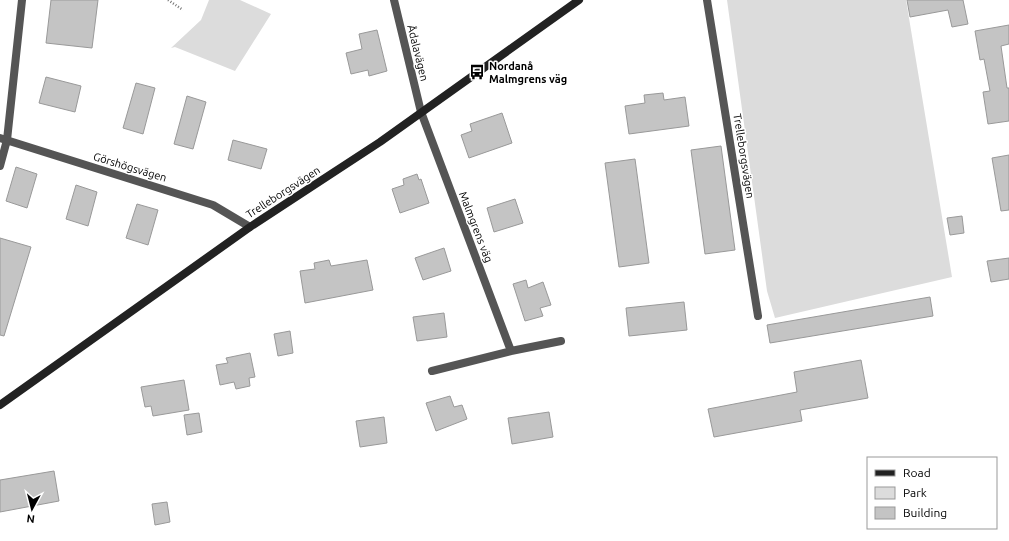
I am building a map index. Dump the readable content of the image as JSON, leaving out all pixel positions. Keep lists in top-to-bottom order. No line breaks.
{"streets":{"street":["Ådalavägen","Trelleborgsvägen","Görshögsvägen","Malmgrens väg"]},"crossings":[["Ådalavägen","Trelleborgsvägen"],["Ådalavägen","Malmgrens väg"],["Trelleborgsvägen","Görshögsvägen"],["Trelleborgsvägen","Malmgrens väg"]],"places":{"bus stop":["Nordanå Malmgrens väg"]},"legend":["Road","Park","Building"],"north":"bottom"}
